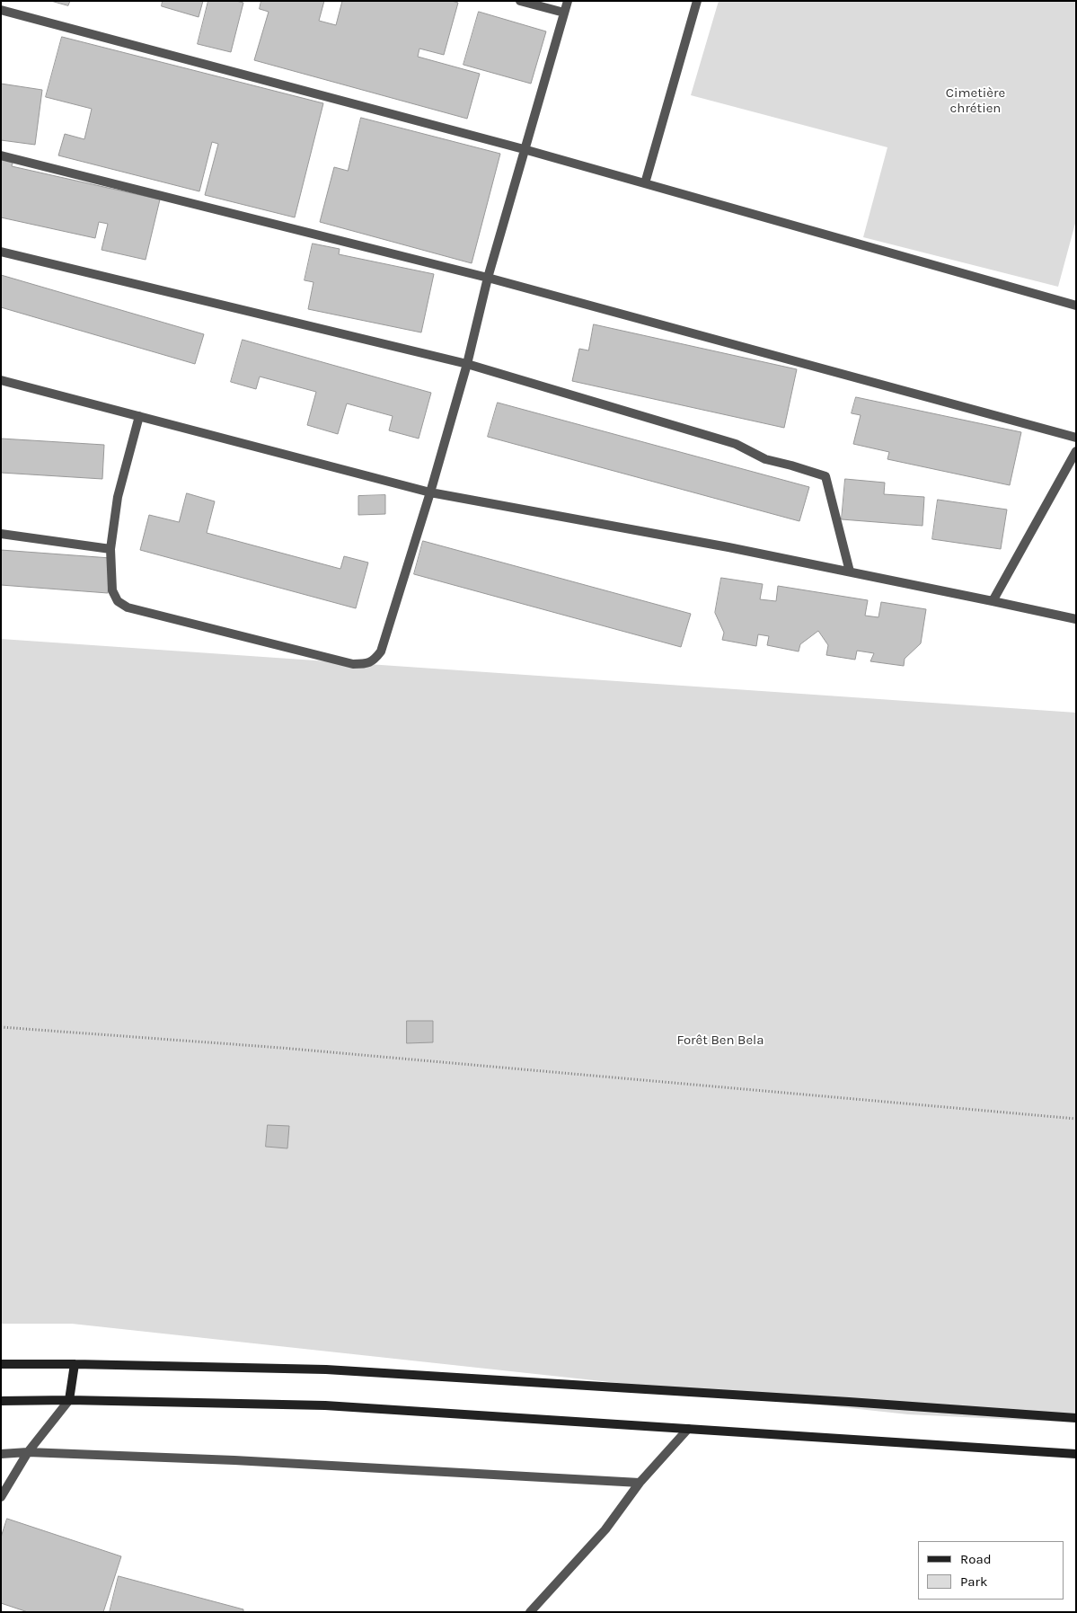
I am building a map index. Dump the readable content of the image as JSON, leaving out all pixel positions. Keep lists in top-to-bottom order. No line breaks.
{"parks":["Cimetière chrétien","Forêt Ben Bela"],"legend":["Road","Park"]}
